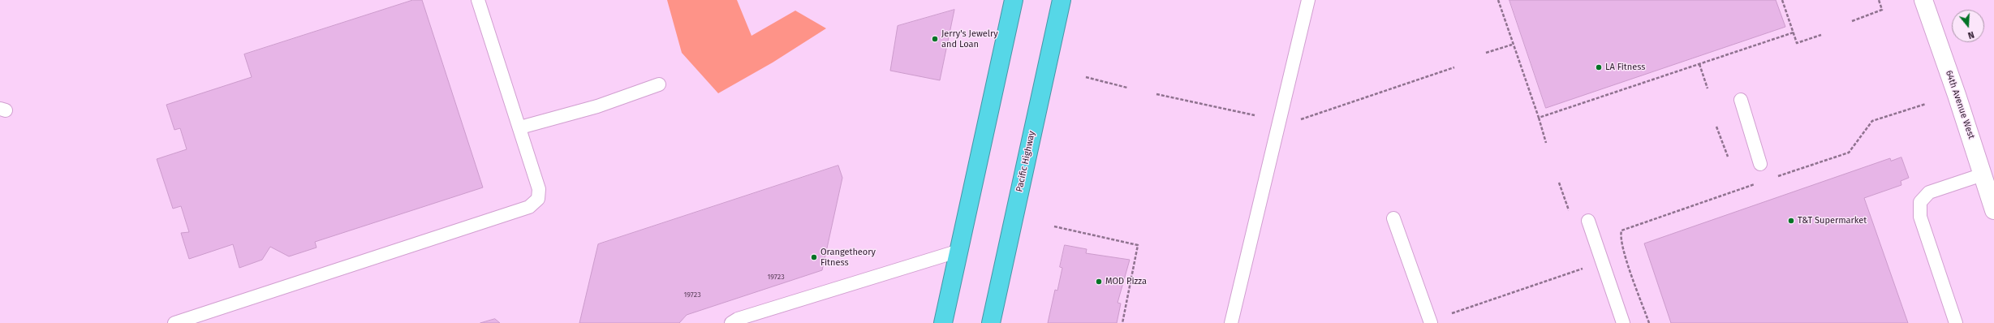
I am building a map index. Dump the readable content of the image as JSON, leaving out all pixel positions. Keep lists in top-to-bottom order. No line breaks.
{"streets":{"highway":["Pacific Highway"],"street":["64th Avenue West"]},"places":["Jerry's Jewelry and Loan","LA Fitness","T&T Supermarket","Orangetheory Fitness","MOD Pizza"],"house_numbers":["19723","19723"],"north":"bottom"}
